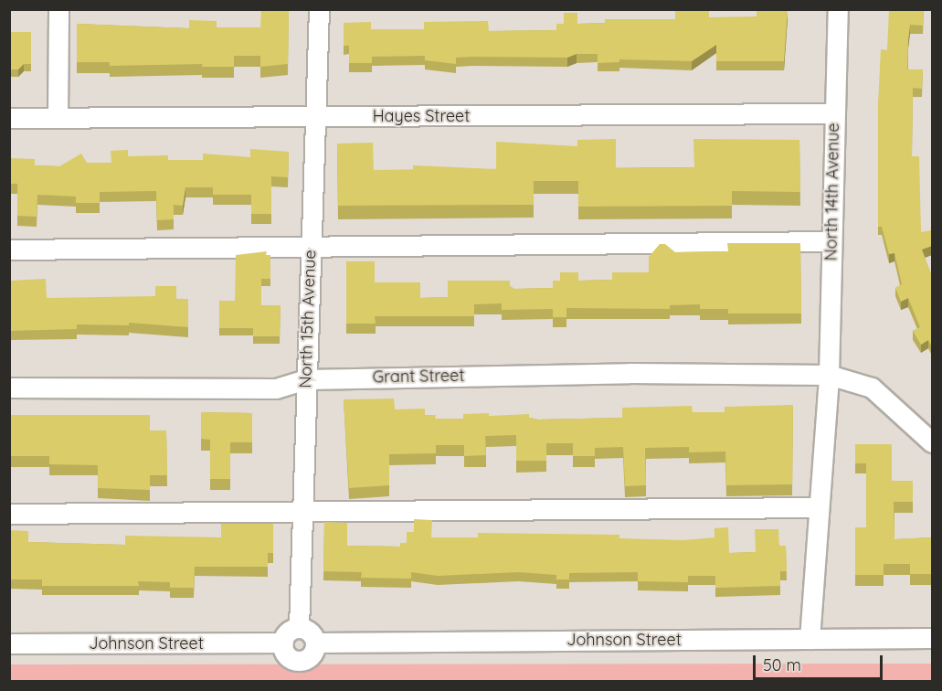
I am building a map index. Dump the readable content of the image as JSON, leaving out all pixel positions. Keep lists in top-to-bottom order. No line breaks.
{"streets":{"street":["Hayes Street","North 14th Avenue","North 15th Avenue","Grant Street","Johnson Street"]},"crossings":[["Hayes Street","North 14th Avenue"],["Hayes Street","North 15th Avenue"],["North 14th Avenue","Grant Street"],["North 14th Avenue","Johnson Street"],["North 15th Avenue","Grant Street"],["North 15th Avenue","Johnson Street"]],"scale_bar":"50 m"}
